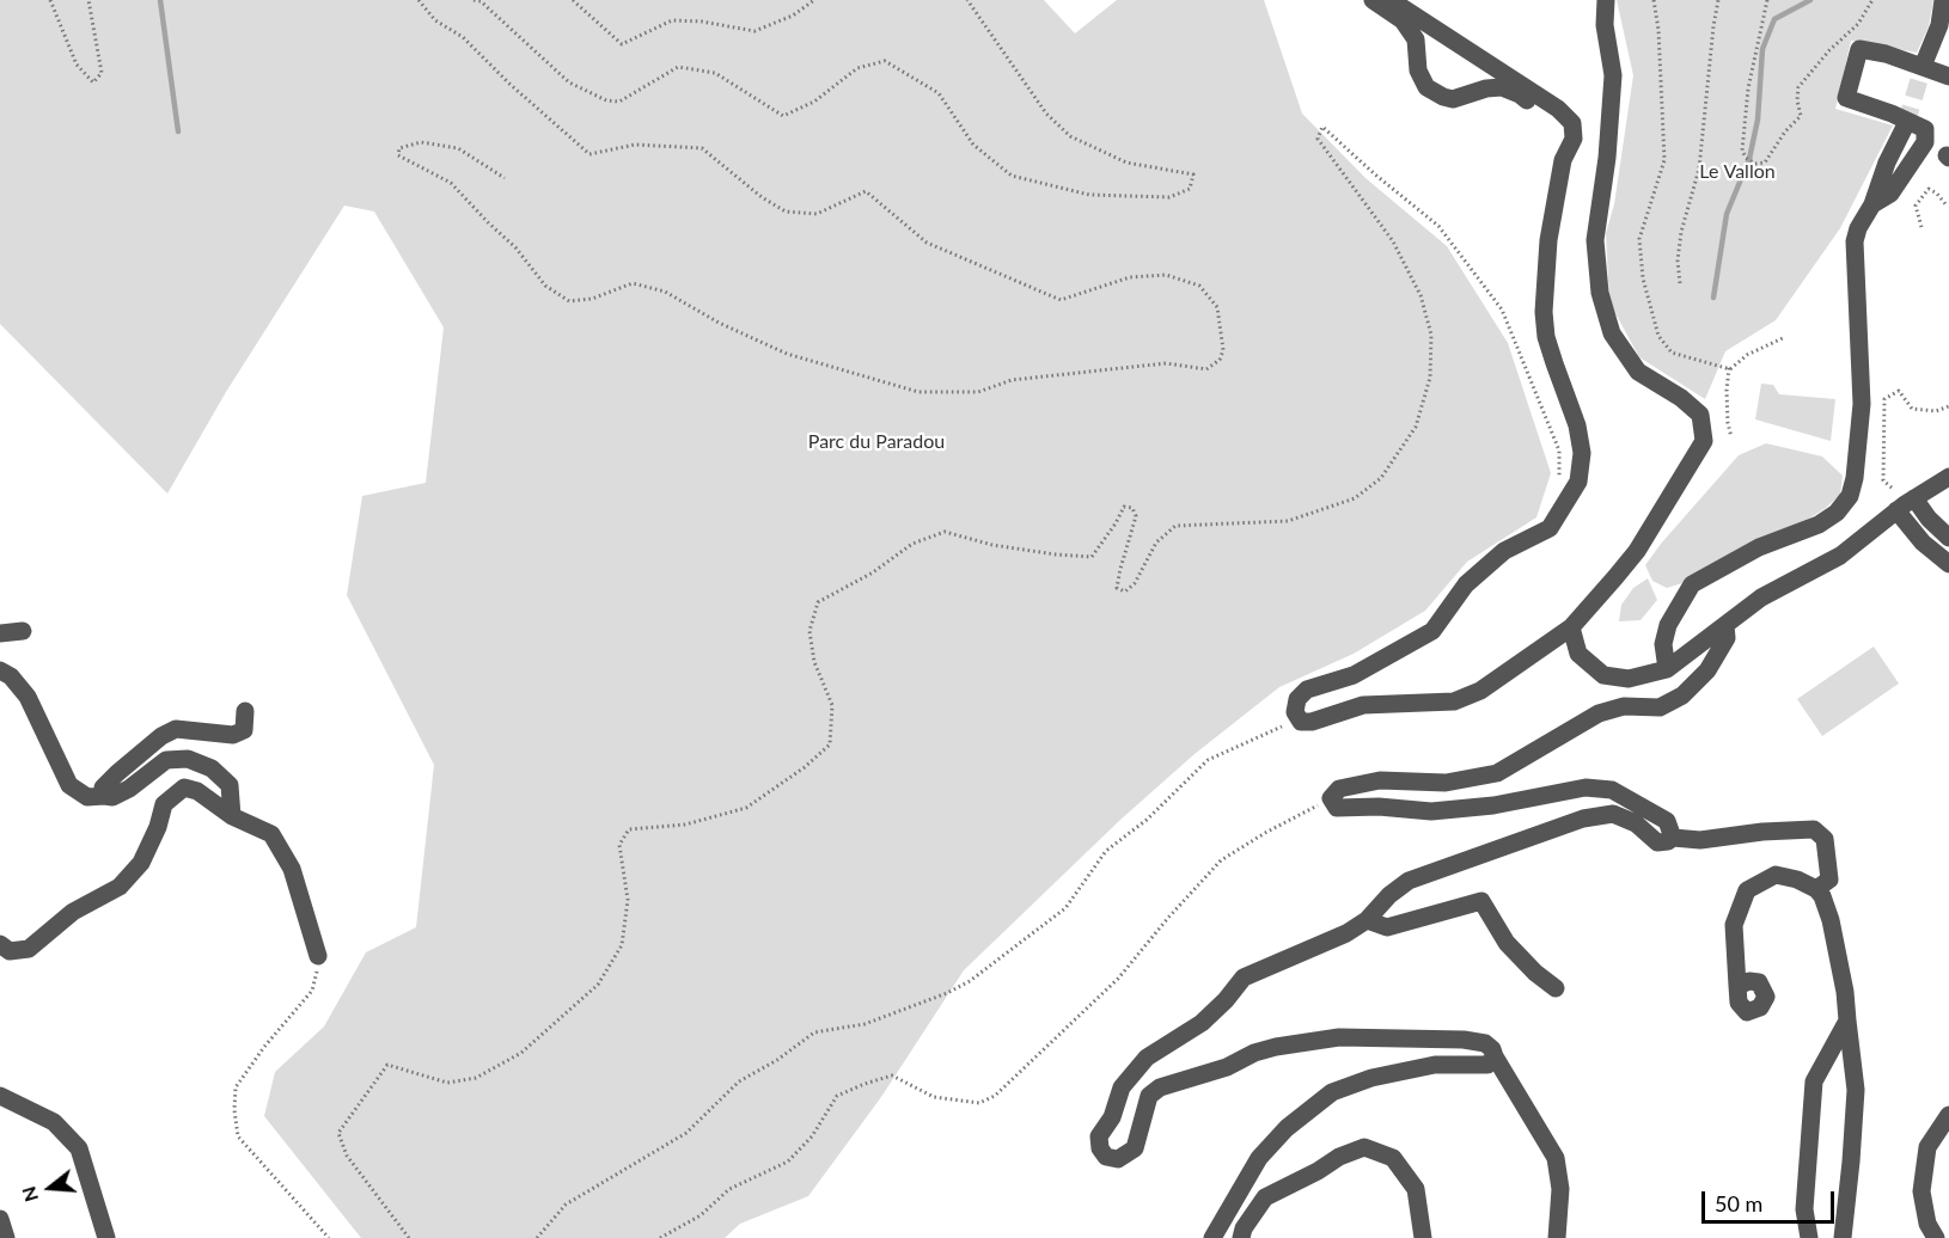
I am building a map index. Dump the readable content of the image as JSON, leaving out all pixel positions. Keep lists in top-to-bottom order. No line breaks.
{"parks":["Le Vallon","Parc du Paradou"],"scale_bar":"50 m","north":"left"}
